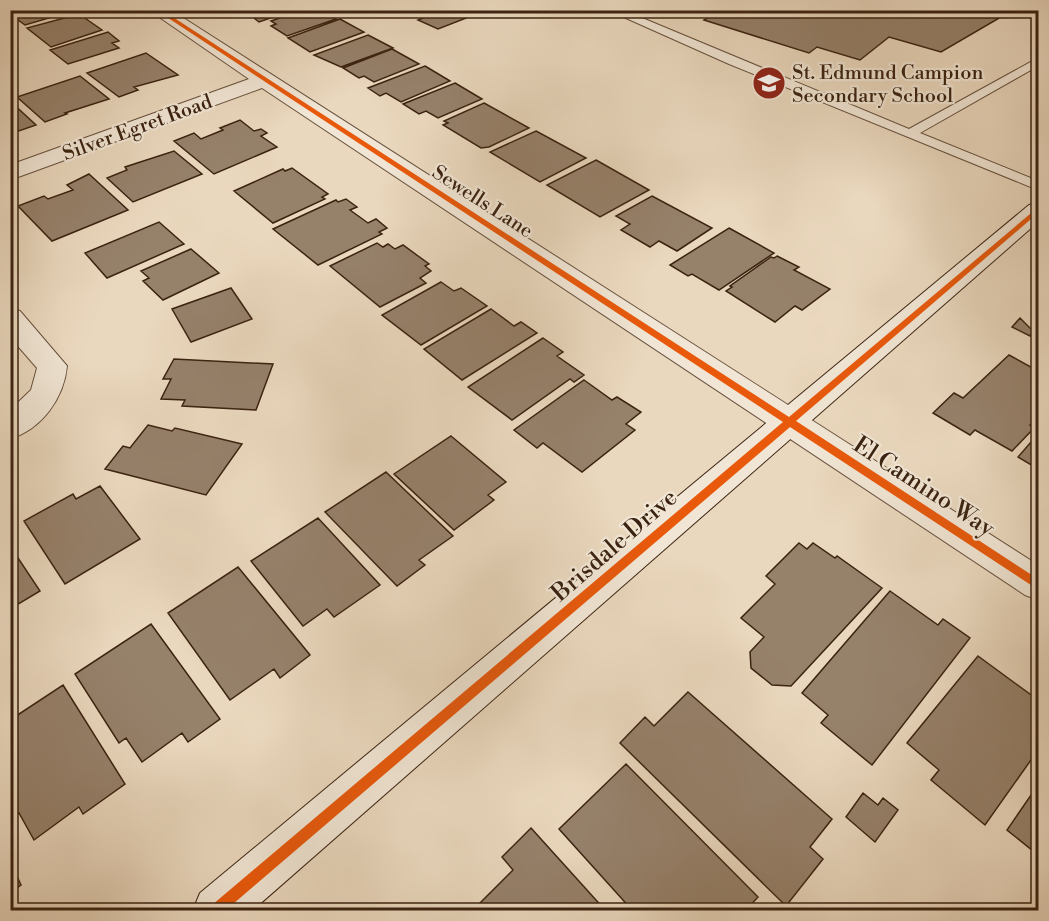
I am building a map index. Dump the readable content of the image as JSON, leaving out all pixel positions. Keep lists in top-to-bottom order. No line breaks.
{"streets":{"street":["Silver Egret Road","Sewells Lane","El Camino Way","Brisdale Drive"]},"crossings":[["Silver Egret Road","Sewells Lane"],["Sewells Lane","El Camino Way"],["Sewells Lane","Brisdale Drive"],["El Camino Way","Brisdale Drive"]],"places":{"school or university":["St. Edmund Campion Secondary School"]}}
